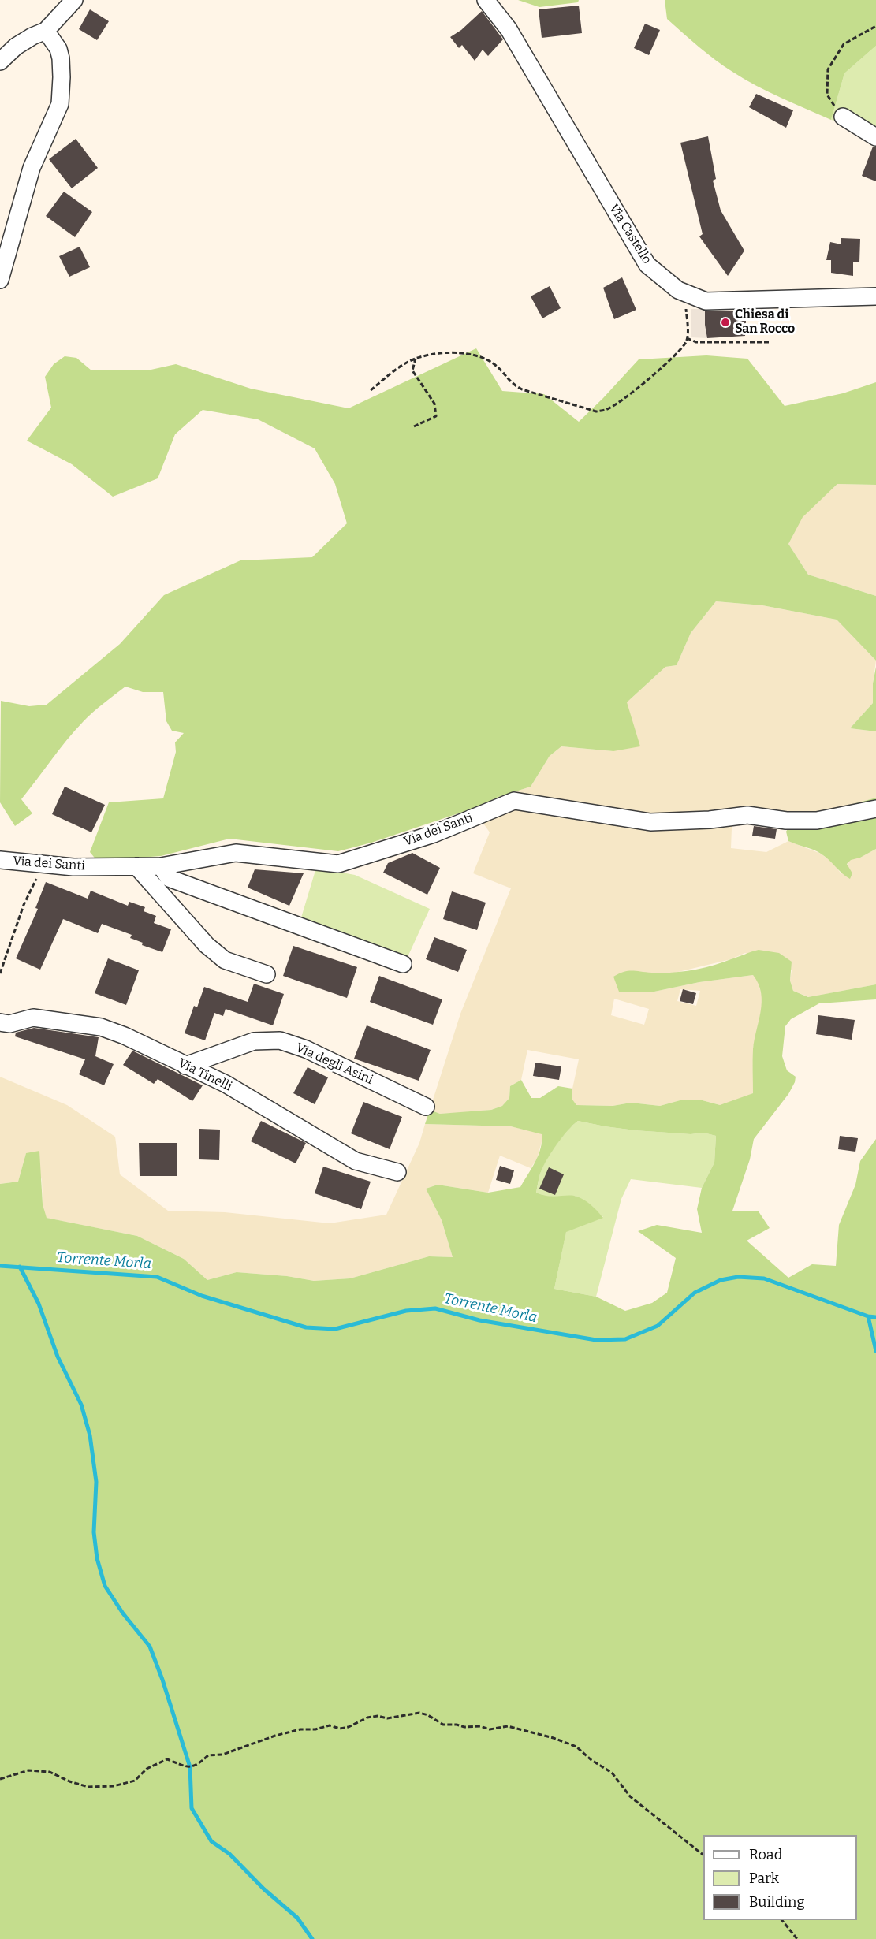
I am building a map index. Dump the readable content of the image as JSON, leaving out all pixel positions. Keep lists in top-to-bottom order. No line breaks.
{"streets":{"street":["Via Castello","Via dei Santi","Via degli Asini","Via Tinelli"]},"crossings":[["Via degli Asini","Via Tinelli"]],"water":["Torrente Morla"],"places":["Chiesa di San Rocco"],"legend":["Road","Park","Building"]}
